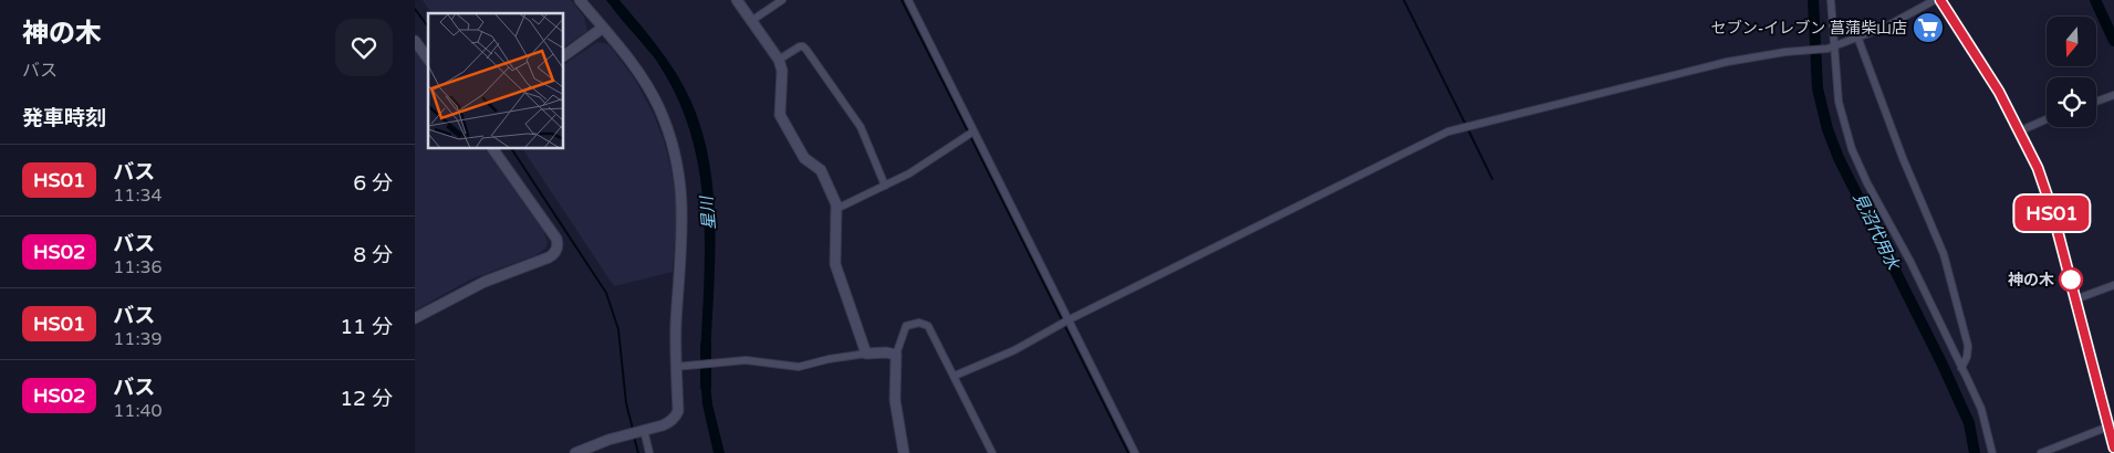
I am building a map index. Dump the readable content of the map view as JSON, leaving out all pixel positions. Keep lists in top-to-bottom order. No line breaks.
{"water":["星川","見沼代用水"],"places":{"supermarket":["セブン-イレブン 菖蒲柴山店"],"other":["神の木"]},"lines":["bus line HS01"],"north":"bottom","page":{"heading":[["神の木","バス"],"発車時刻"],"on_map":"HS01","list":[{"mark":"HS01","name":"バス","note":"11:34","value":"6 分"},{"mark":"HS02","name":"バス","note":"11:36","value":"8 分"},{"mark":"HS01","name":"バス","note":"11:39","value":"11 分"},{"mark":"HS02","name":"バス","note":"11:40","value":"12 分"}]}}
